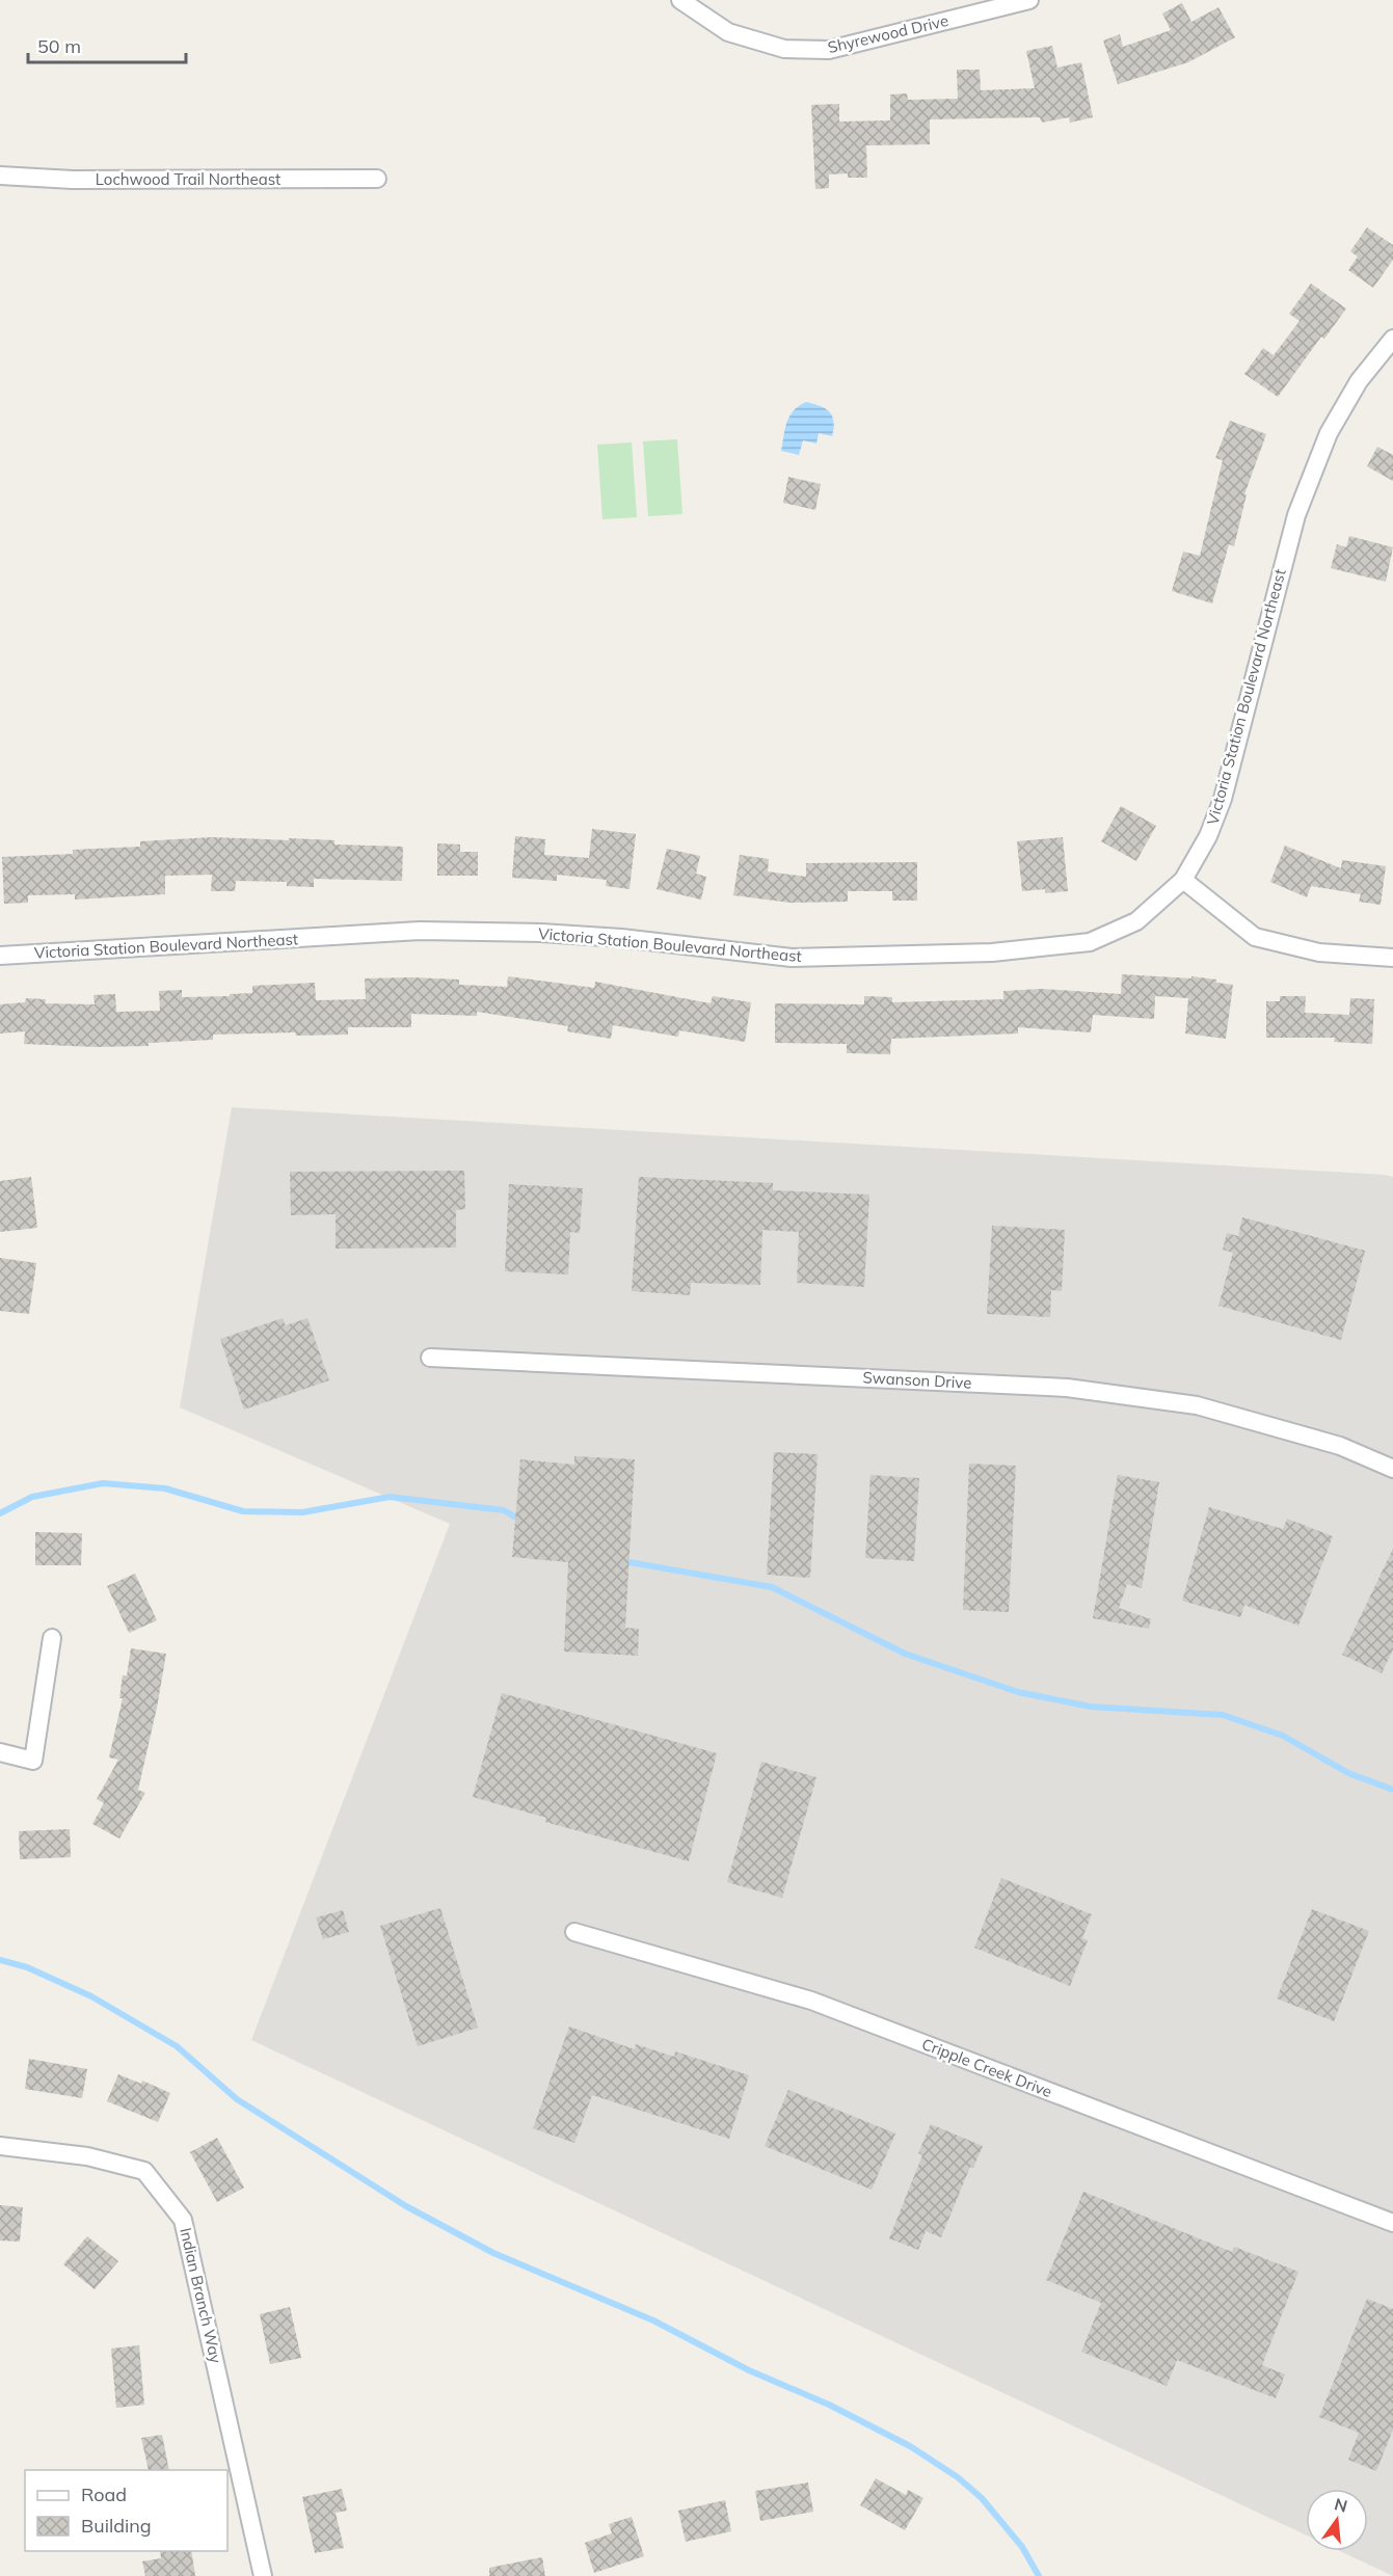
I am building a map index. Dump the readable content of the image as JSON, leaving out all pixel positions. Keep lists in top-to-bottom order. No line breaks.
{"streets":{"street":["Shyrewood Drive","Lochwood Trail Northeast","Victoria Station Boulevard Northeast","Swanson Drive","Cripple Creek Drive","Indian Branch Way"]},"legend":["Road","Building"],"scale_bar":"50 m","north":"top"}
